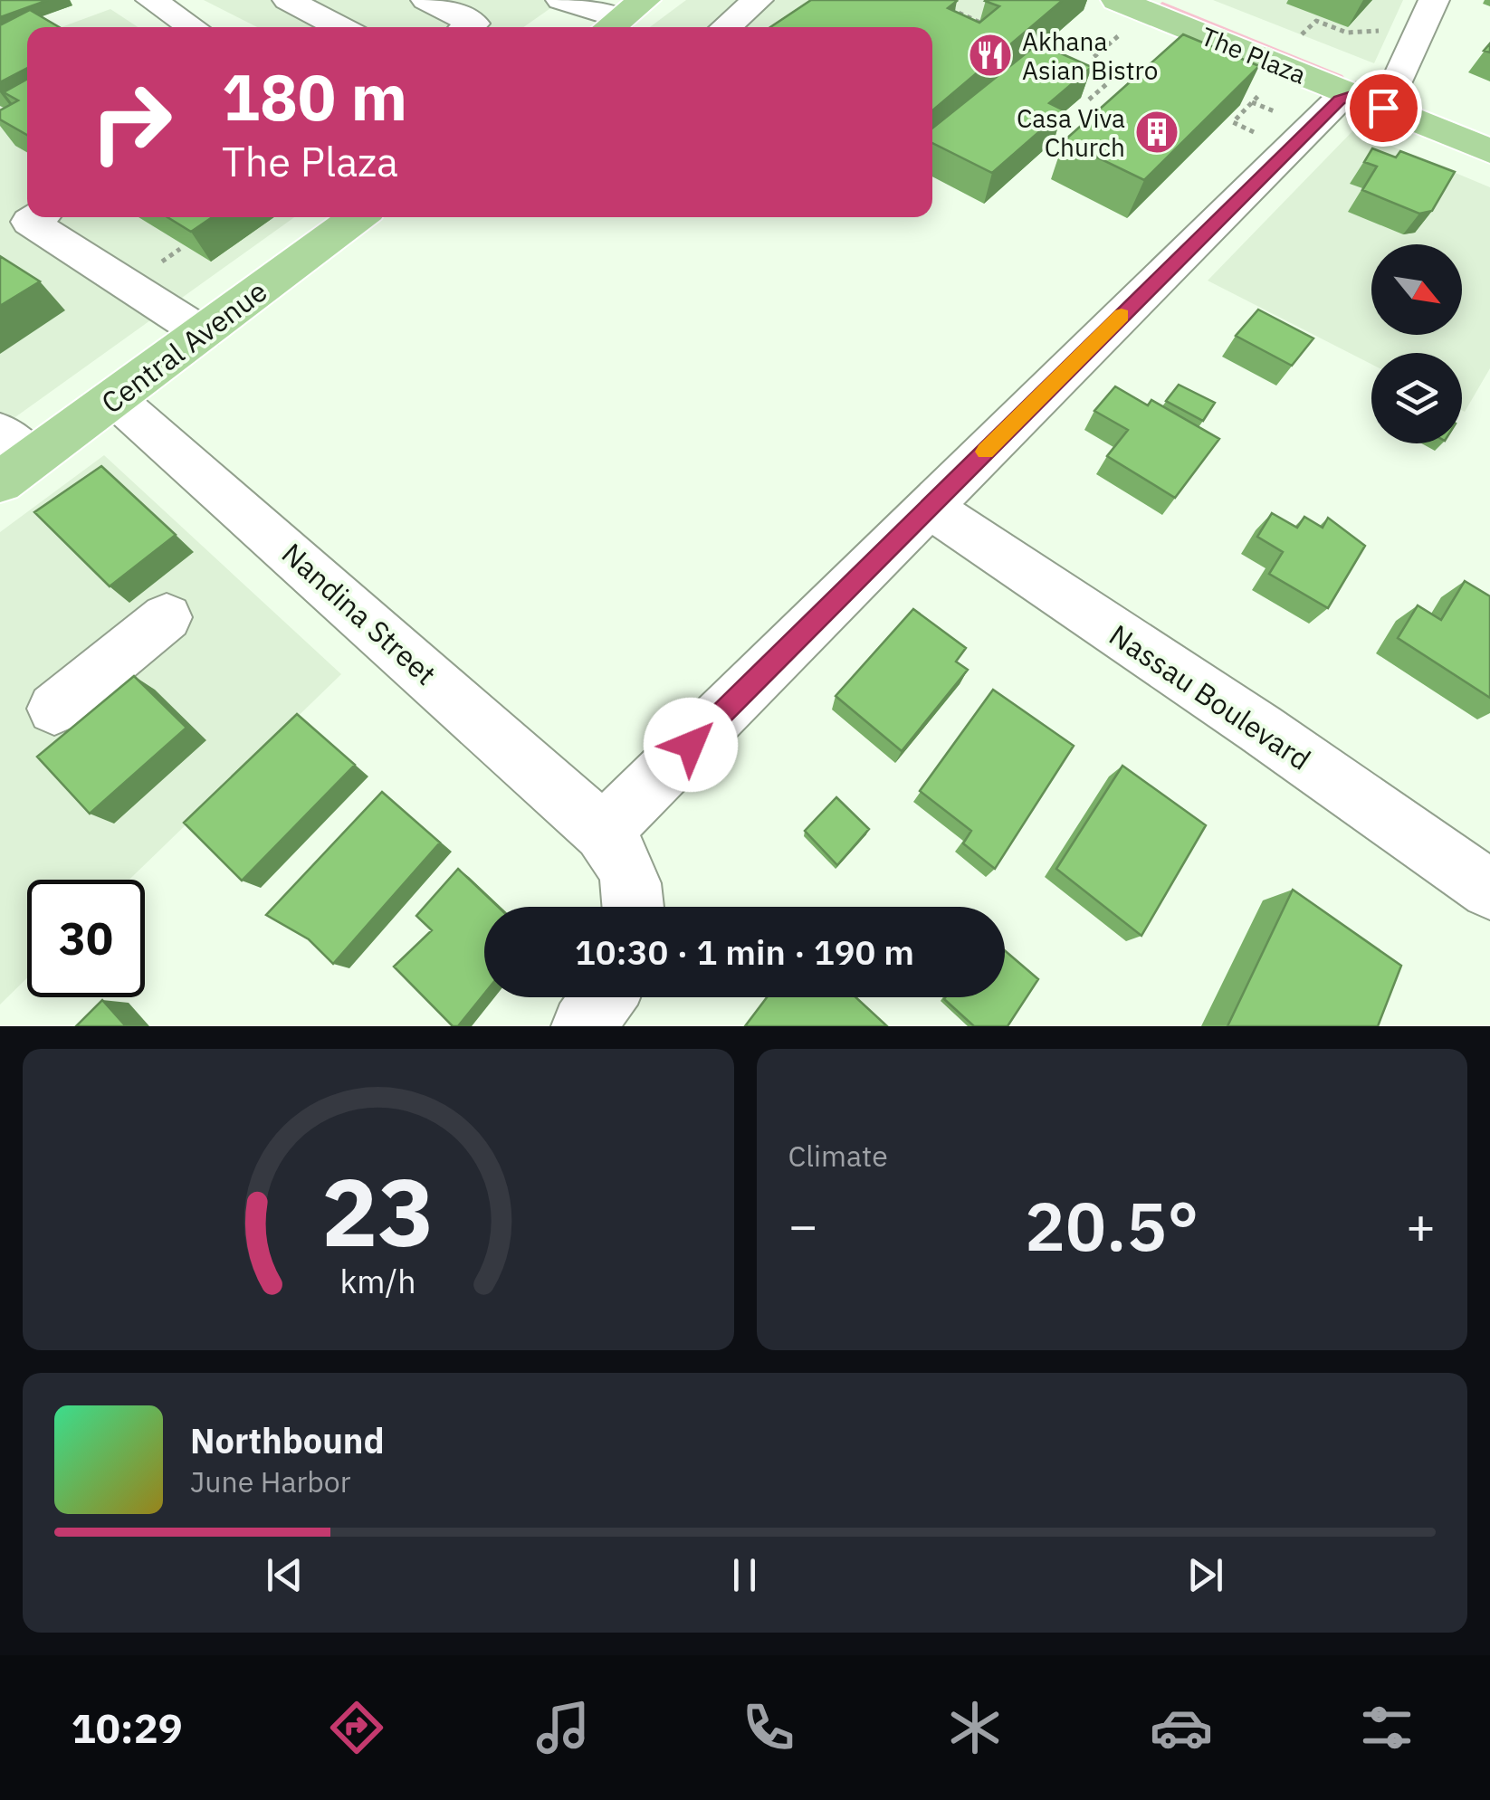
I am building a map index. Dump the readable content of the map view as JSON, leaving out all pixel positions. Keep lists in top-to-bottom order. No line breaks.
{"streets":{"main road":["The Plaza","Central Avenue"],"street":["Nandina Street","Nassau Boulevard"]},"crossings":[["Central Avenue","Nandina Street"]],"places":{"restaurant":["Akhana Asian Bistro"],"building":["Casa Viva Church"]},"north":"bottom right","page":{"turn":["180 m","The Plaza"],"limit":"30","trip":"10:30 · 1 min · 190 m","tile":"Climate","heat":["−","20.5°","+"],"song":["Northbound","June Harbor"],"tabs":"10:29","gauge":["23","km/h"]}}
